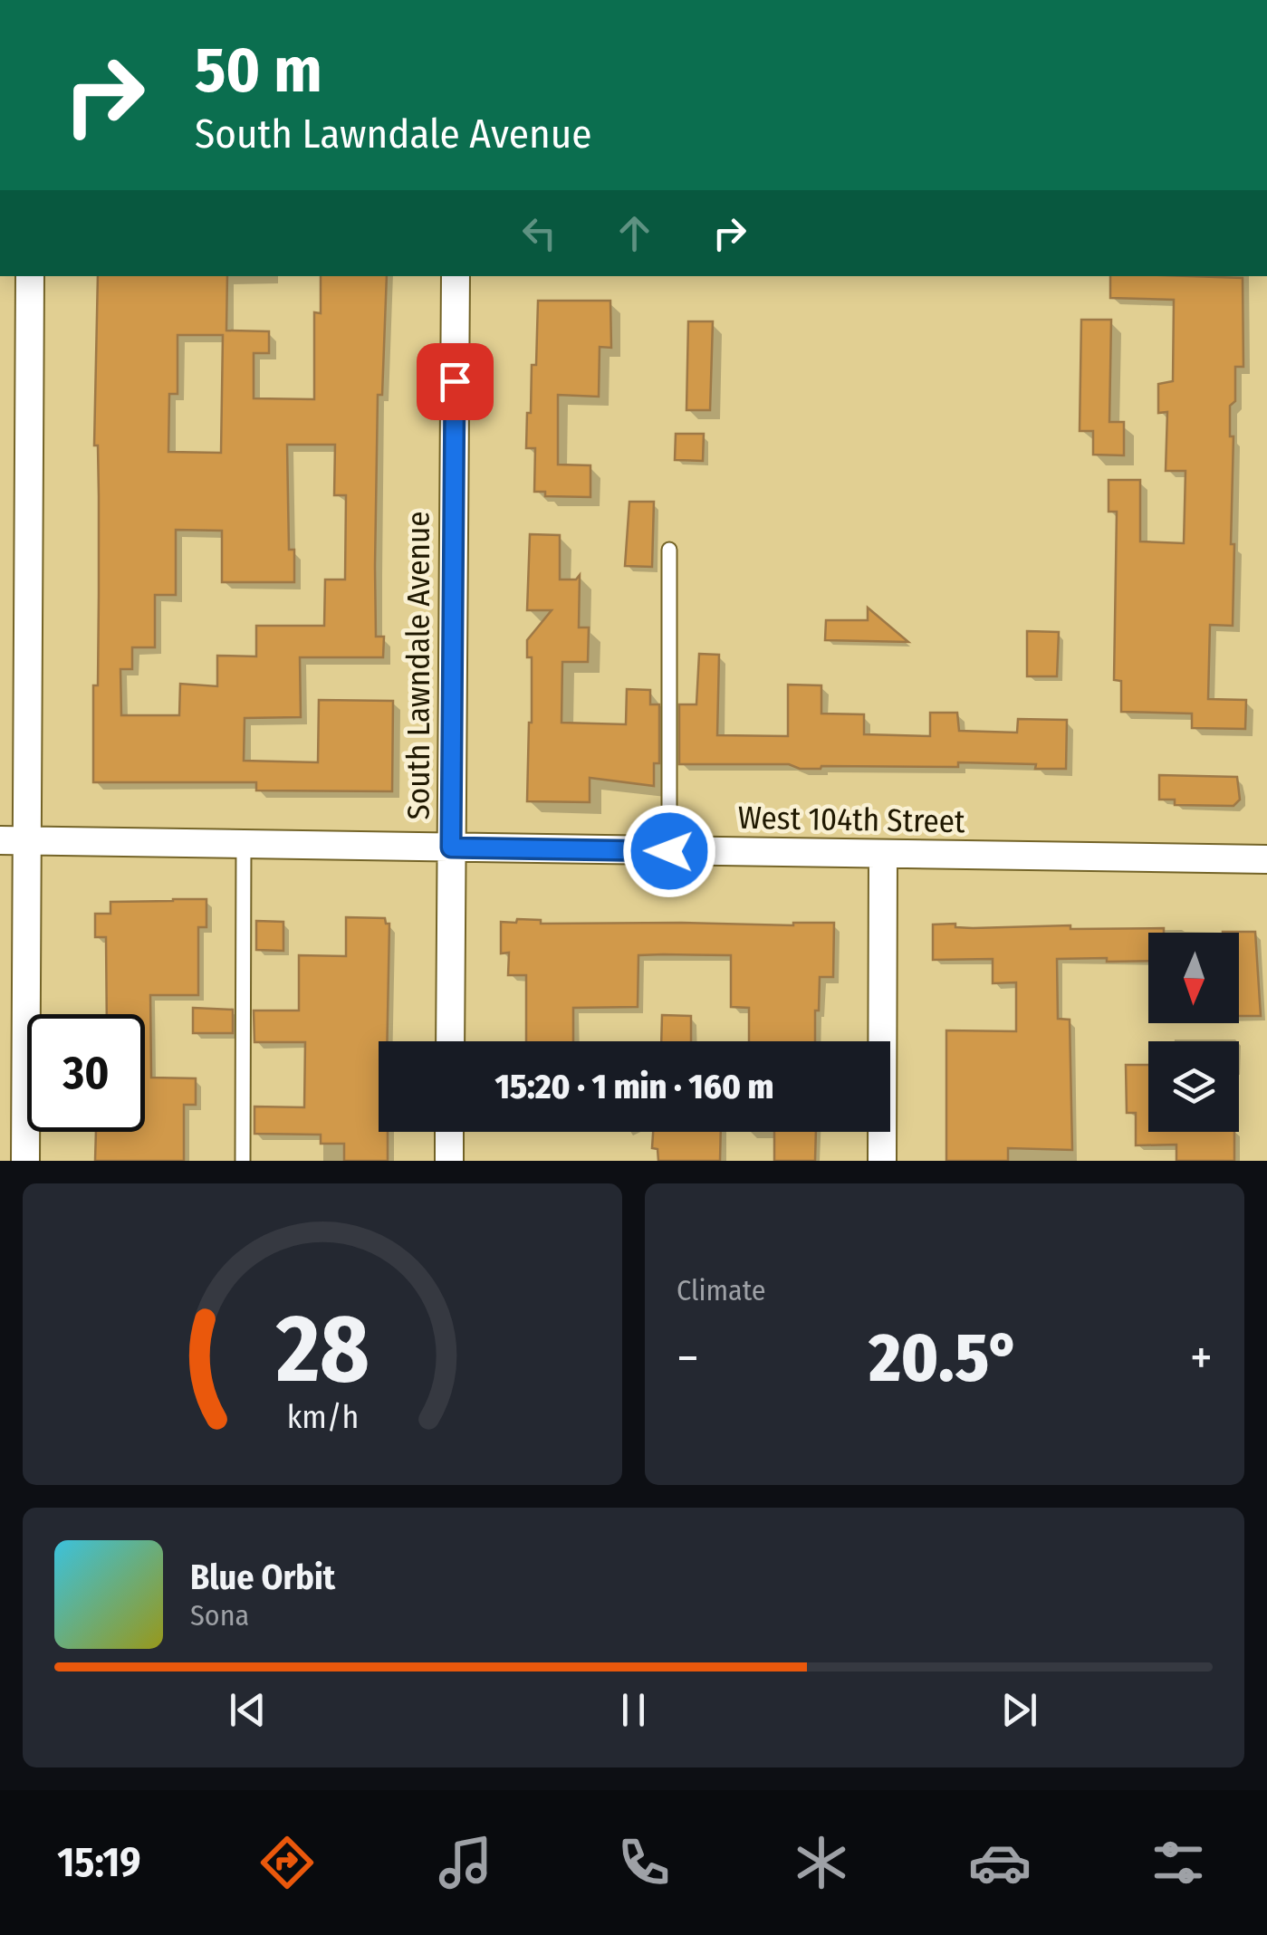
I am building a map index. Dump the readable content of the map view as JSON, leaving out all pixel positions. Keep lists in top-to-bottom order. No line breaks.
{"streets":{"street":["South Lawndale Avenue","West 104th Street"]},"crossings":[["South Lawndale Avenue","West 104th Street"]],"north":"bottom","page":{"turn":["50 m","South Lawndale Avenue"],"limit":"30","trip":"15:20 · 1 min · 160 m","tile":"Climate","heat":["−","20.5°","+"],"song":["Blue Orbit","Sona"],"tabs":"15:19","gauge":["28","km/h"]}}
